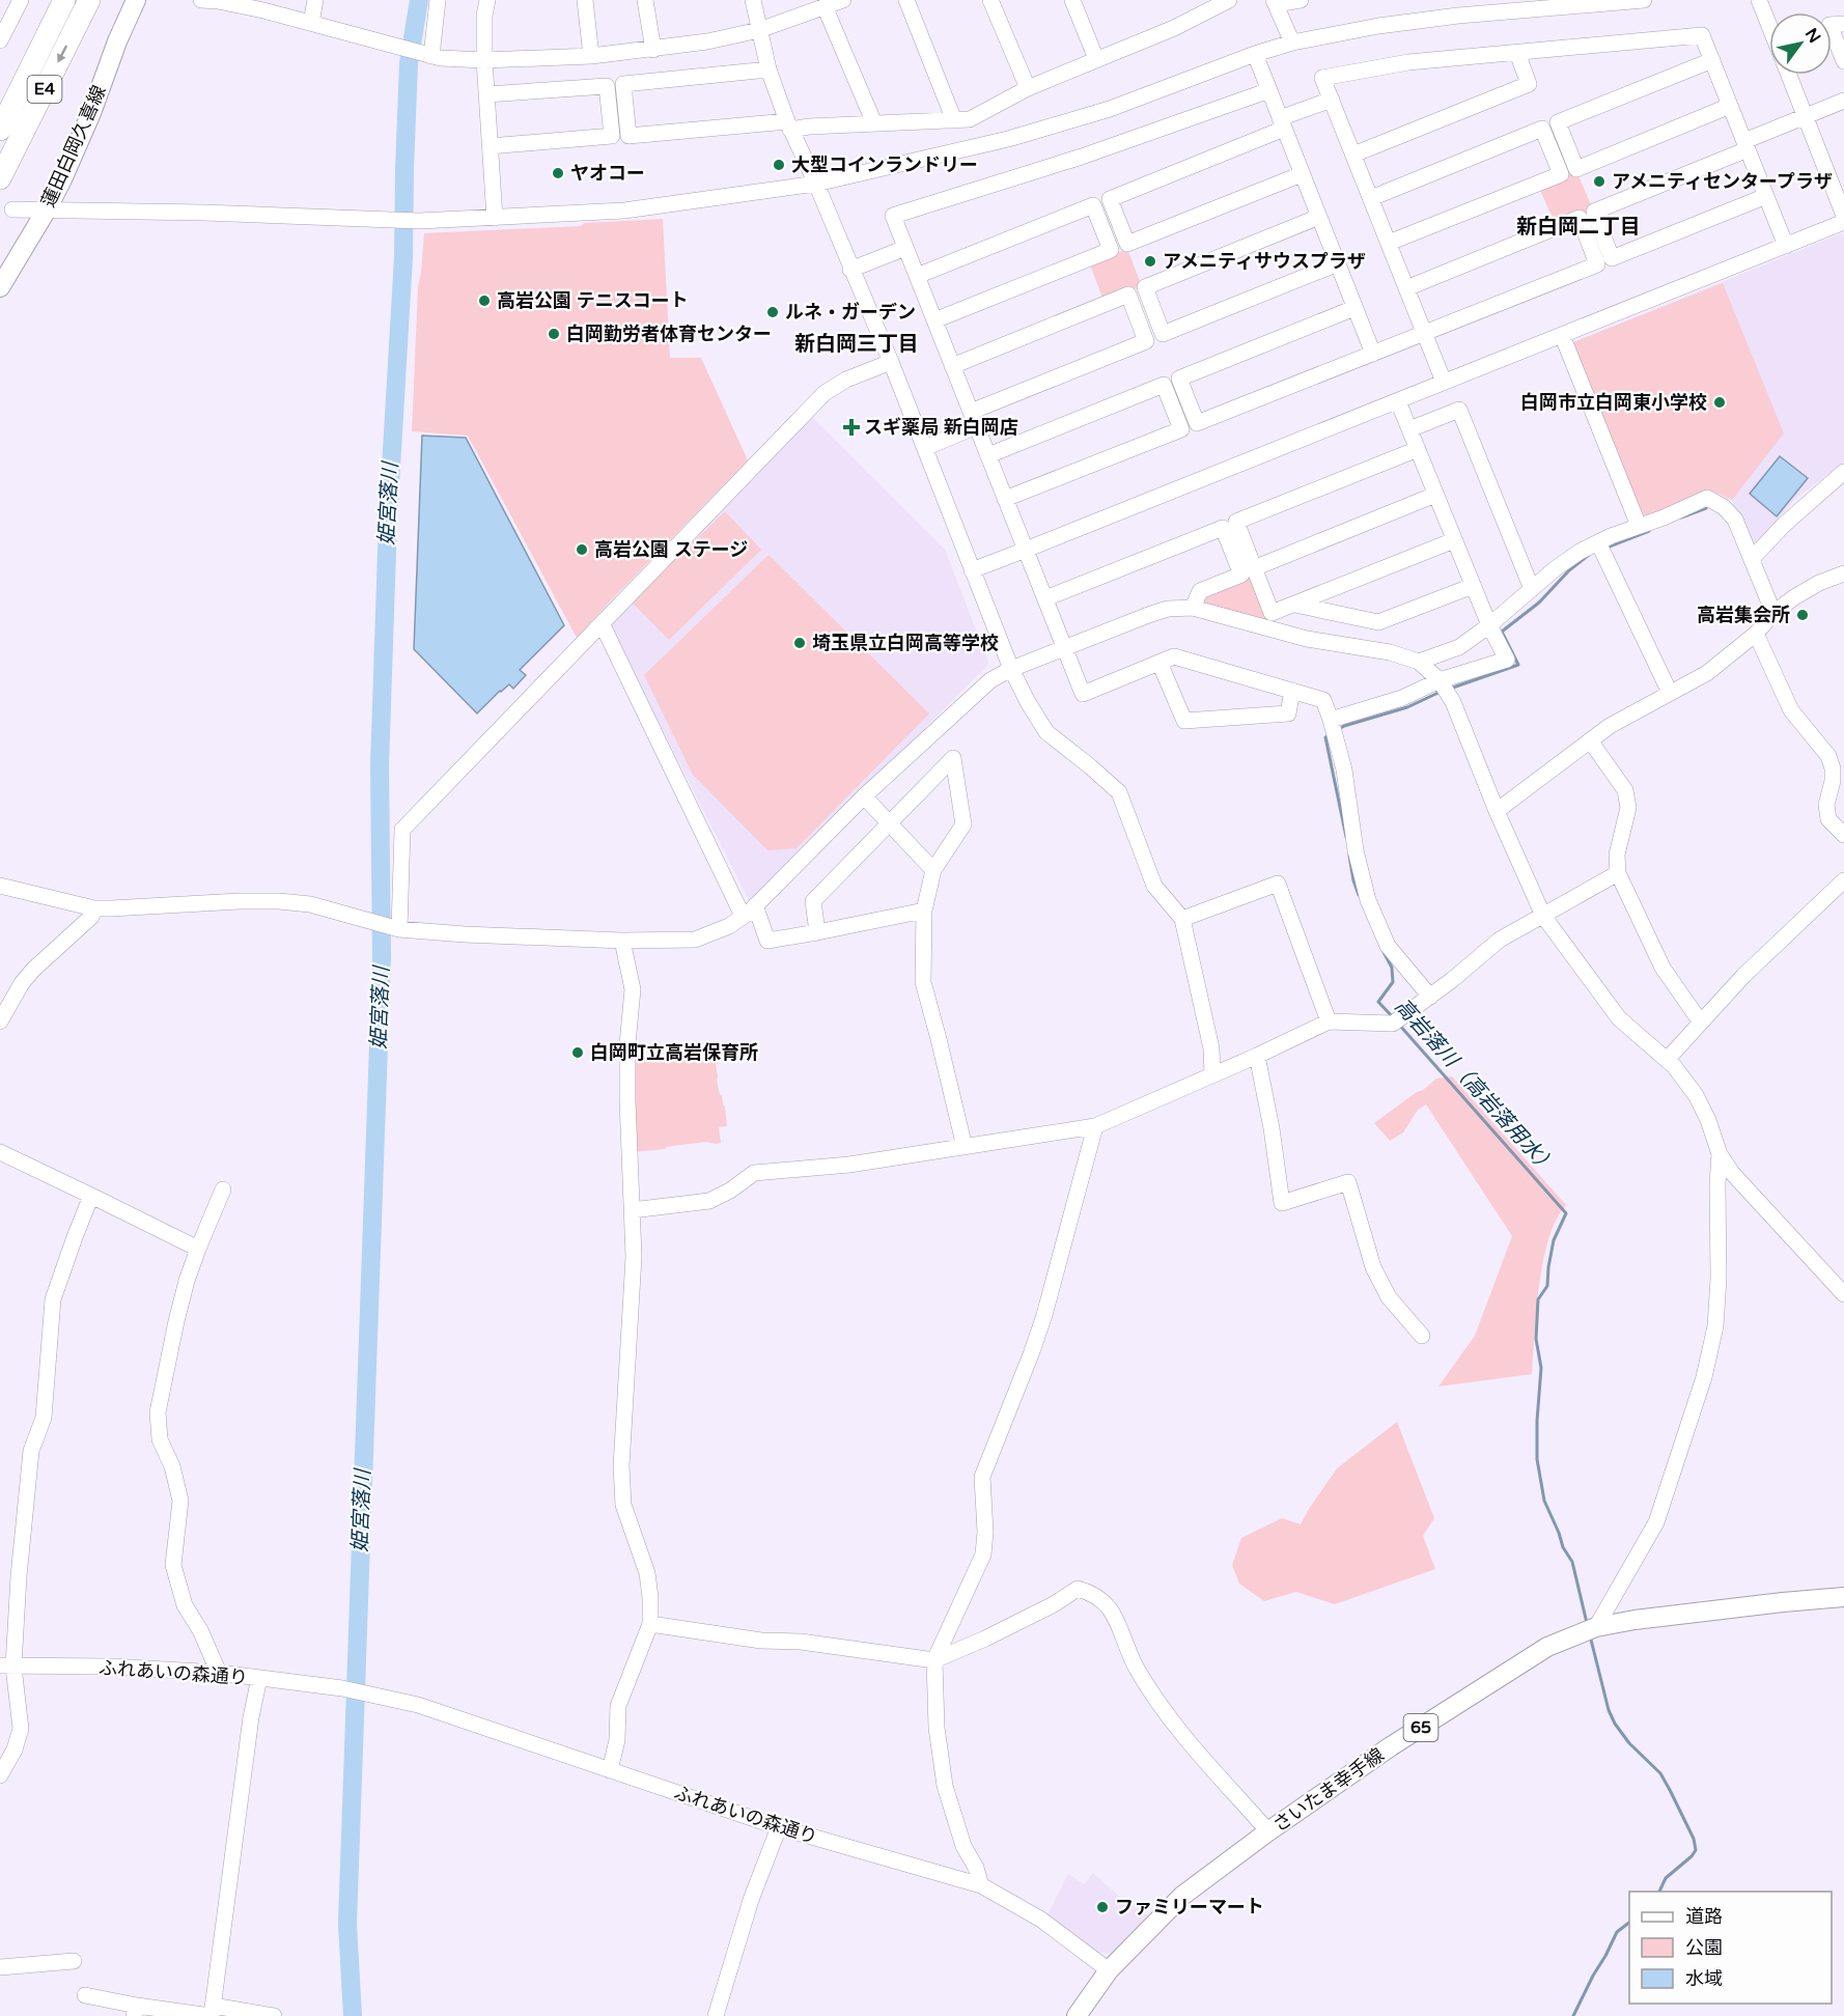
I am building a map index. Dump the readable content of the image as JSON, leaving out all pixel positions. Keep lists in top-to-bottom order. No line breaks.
{"streets":{"highway":["E4"],"main road":["蓮田白岡久喜線","65","さいたま幸手線"],"street":["ふれあいの森通り"]},"crossings":[["ふれあいの森通り","さいたま幸手線"]],"districts":["新白岡二丁目","新白岡三丁目"],"water":["姫宮落川","高岩落川（高岩落用水）"],"places":{"other":["大型コインランドリー","ヤオコー","アメニティセンタープラザ","アメニティサウスプラザ","高岩公園 テニスコート","ルネ・ガーデン","白岡勤労者体育センター","白岡市立白岡東小学校","高岩公園 ステージ","高岩集会所","埼玉県立白岡高等学校","白岡町立高岩保育所","ファミリーマート"],"health":["スギ薬局 新白岡店"]},"legend":["道路","公園","水域"],"north":"top right"}
